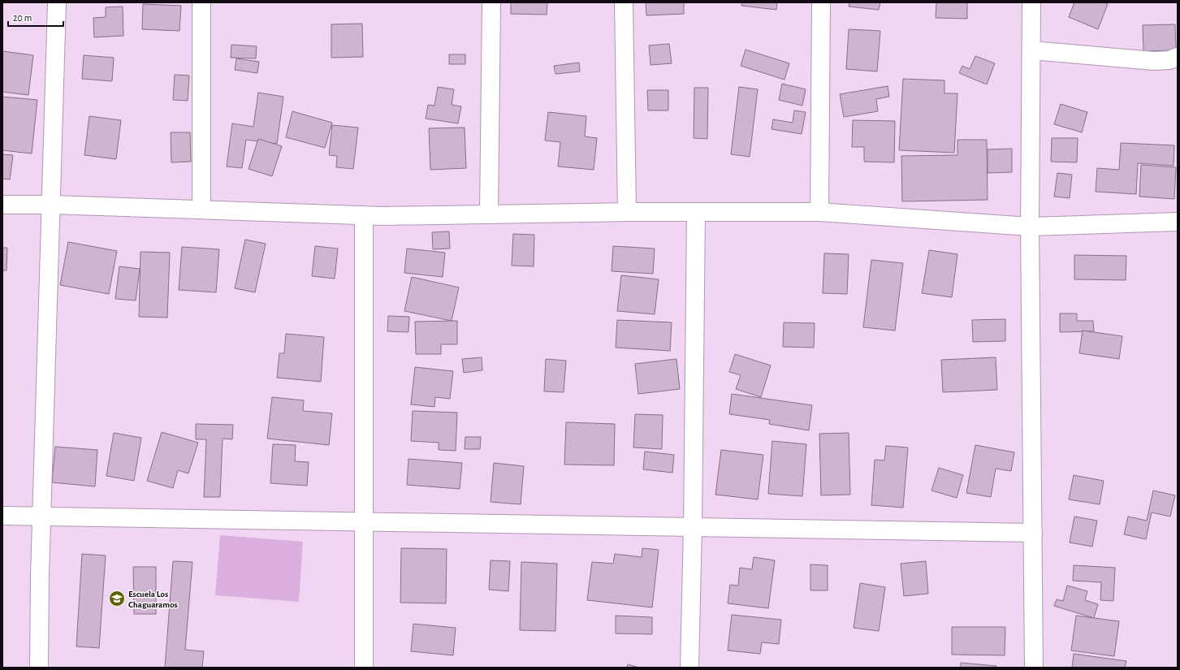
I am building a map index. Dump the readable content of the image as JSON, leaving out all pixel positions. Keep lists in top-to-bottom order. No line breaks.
{"places":{"school or university":["Escuela Los Chaguaramos"]},"scale_bar":"20 m"}
